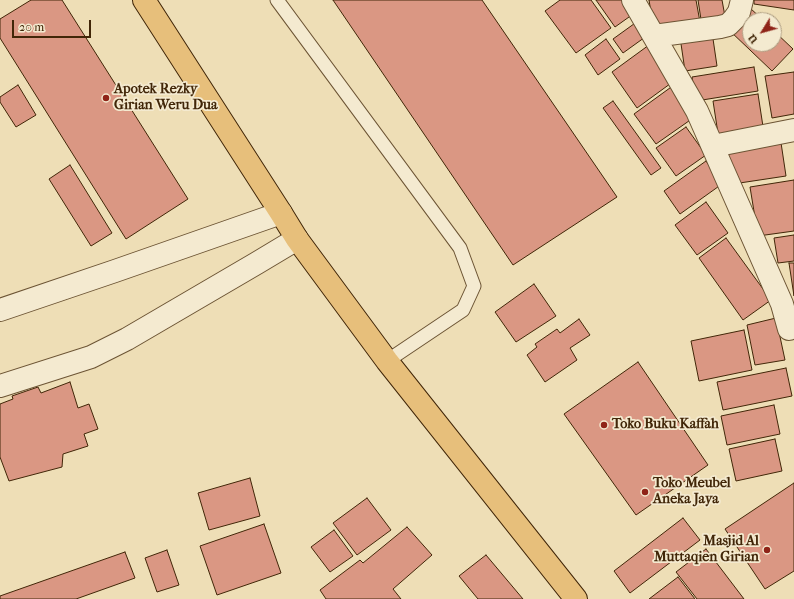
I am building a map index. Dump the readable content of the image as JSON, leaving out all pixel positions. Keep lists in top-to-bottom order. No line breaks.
{"places":["Apotek Rezky Girian Weru Dua","Toko Buku Kaffah","Toko Meubel Aneka Jaya","Masjid Al Muttaqien Girian"],"scale_bar":"20 m","north":"bottom left"}
